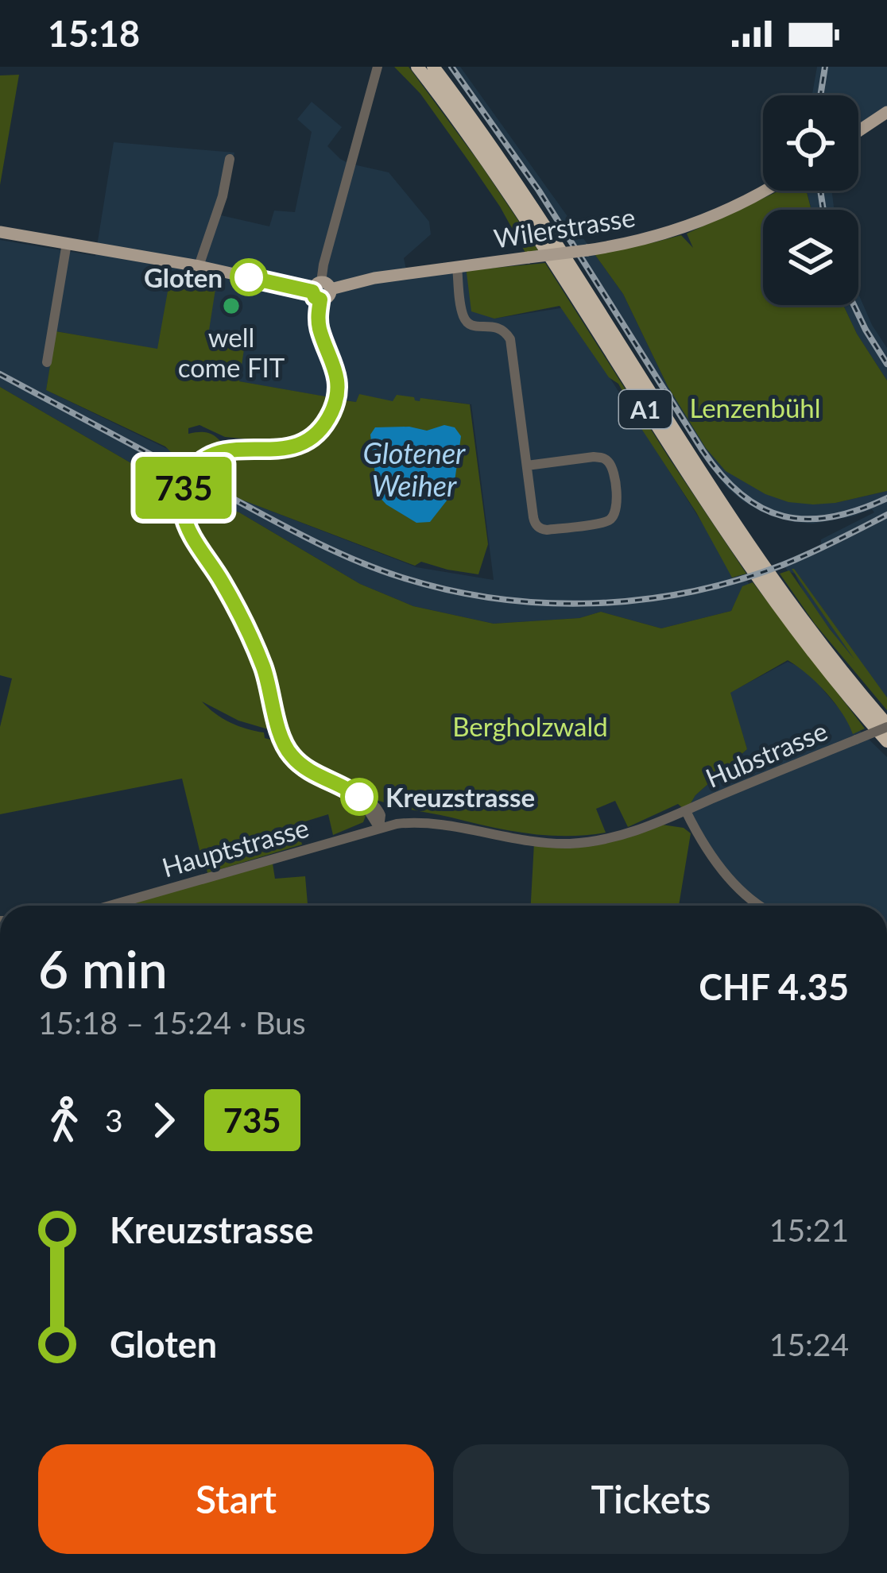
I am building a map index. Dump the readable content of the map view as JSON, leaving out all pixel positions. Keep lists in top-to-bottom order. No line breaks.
{"streets":{"highway":["A1"],"main road":["Wilerstrasse"],"street":["Hubstrasse","Hauptstrasse"]},"crossings":[["A1","Hubstrasse"],["Hubstrasse","Hauptstrasse"]],"water":["Glotener Weiher"],"parks":["Lenzenbühl","Bergholzwald"],"places":["Gloten","well come FIT","Kreuzstrasse"],"lines":["bus line 735"],"page":{"status":"15:18","on_map":"735","heading":["6 min","15:18 – 15:24 · Bus","CHF 4.35"],"legs":["3","735"],"list":[{"name":"Kreuzstrasse","value":"15:21"},{"name":"Gloten","value":"15:24"}],"buttons":["Start","Tickets"]}}
